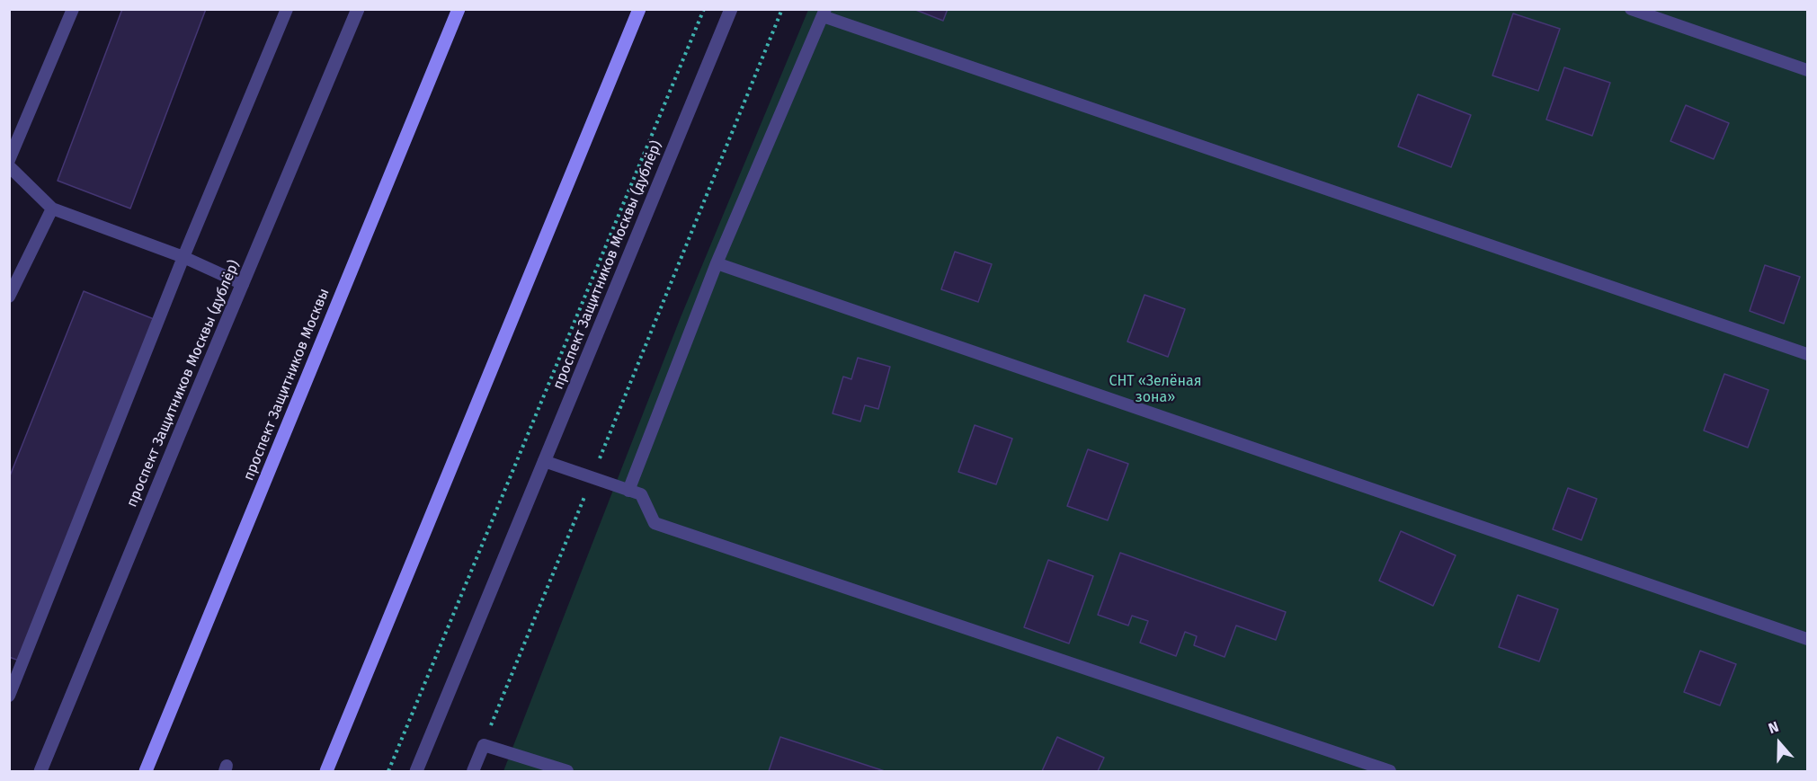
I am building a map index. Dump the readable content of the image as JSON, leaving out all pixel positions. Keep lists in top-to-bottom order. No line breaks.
{"streets":{"main road":["проспект Защитников Москвы"],"street":["проспект Защитников Москвы (дублёр)"]},"parks":["СНТ «Зелёная зона»"],"north":"top"}
